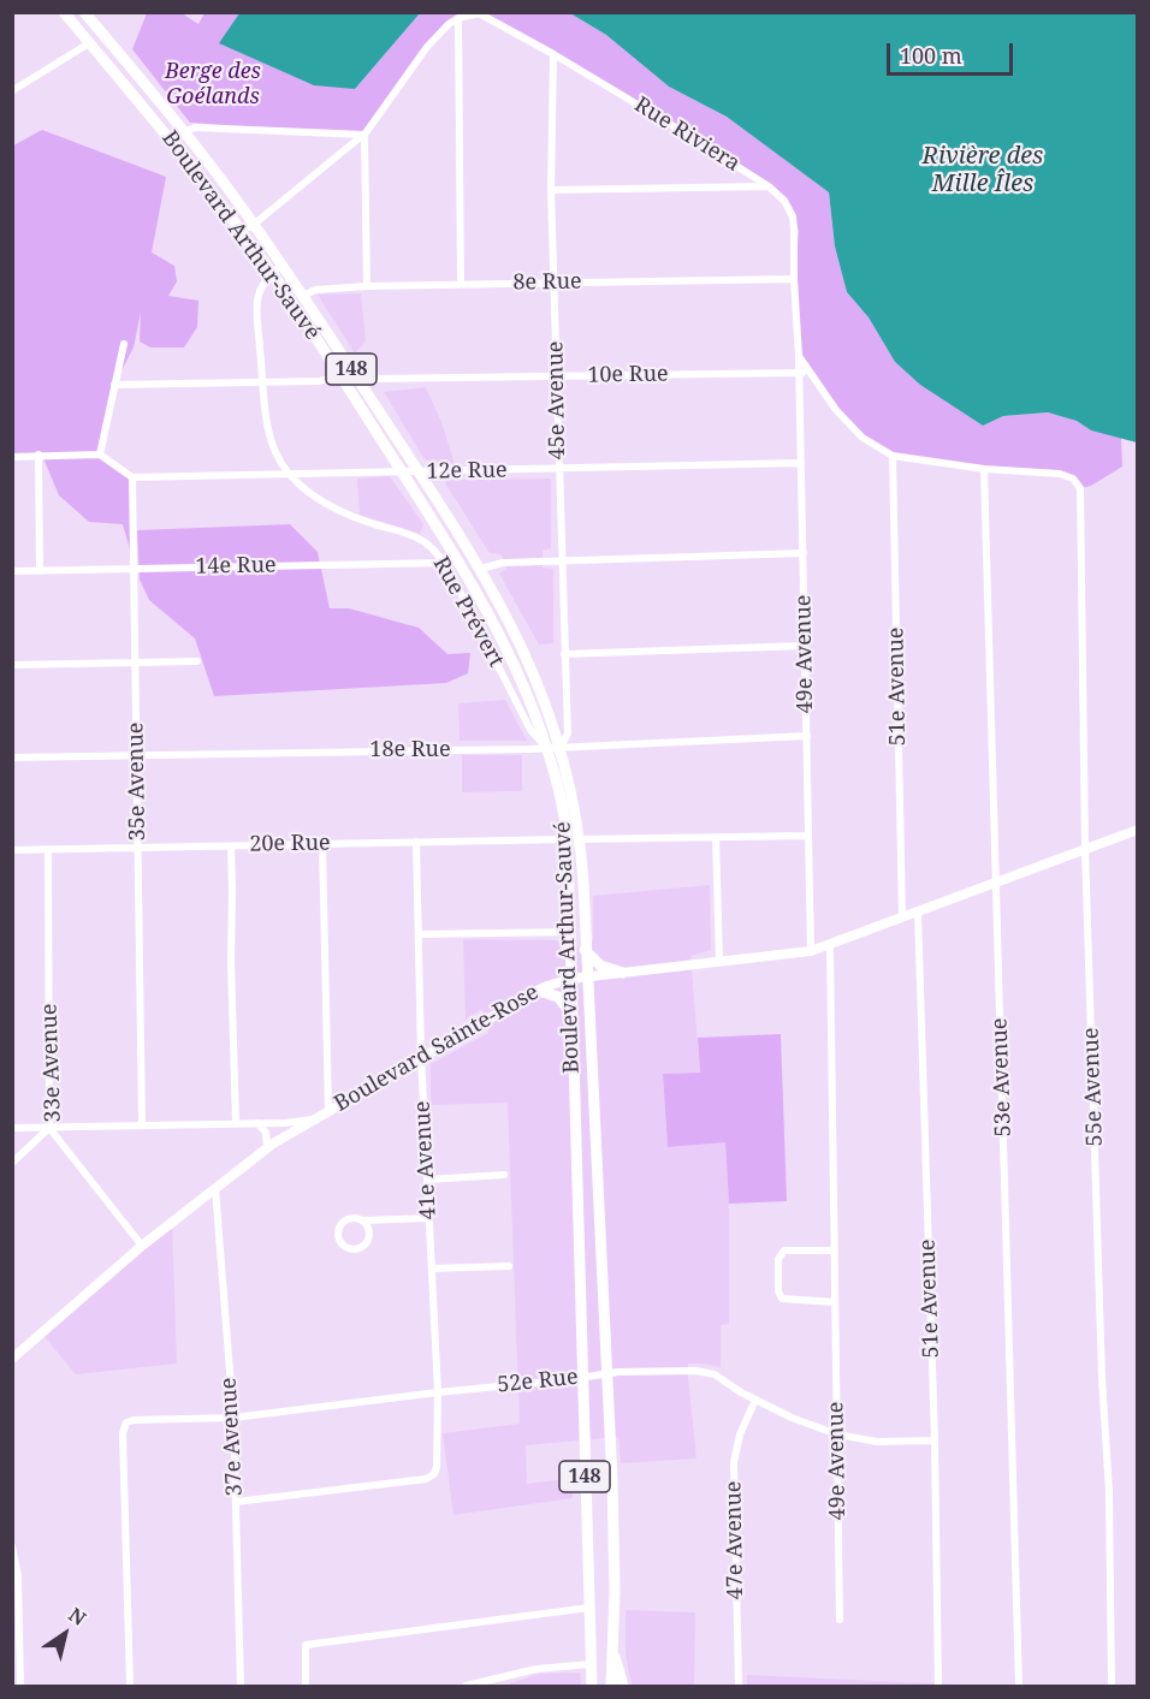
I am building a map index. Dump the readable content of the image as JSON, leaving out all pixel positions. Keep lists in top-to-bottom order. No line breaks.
{"streets":{"main road":["Boulevard Arthur-Sauvé","148"],"street":["Rue Riviera","8e Rue","10e Rue","45e Avenue","12e Rue","14e Rue","Rue Prévert","49e Avenue","51e Avenue","18e Rue","35e Avenue","20e Rue","Boulevard Sainte-Rose","33e Avenue","53e Avenue","55e Avenue","41e Avenue","52e Rue","37e Avenue","47e Avenue"]},"crossings":[["Rue Riviera","8e Rue"],["Rue Riviera","45e Avenue"],["Rue Riviera","49e Avenue"],["Boulevard Arthur-Sauvé","8e Rue"],["Boulevard Arthur-Sauvé","10e Rue"],["Boulevard Arthur-Sauvé","45e Avenue"],["Boulevard Arthur-Sauvé","12e Rue"],["Boulevard Arthur-Sauvé","14e Rue"],["Boulevard Arthur-Sauvé","Rue Prévert"],["Boulevard Arthur-Sauvé","18e Rue"],["Boulevard Arthur-Sauvé","20e Rue"],["Boulevard Arthur-Sauvé","Boulevard Sainte-Rose"],["Boulevard Arthur-Sauvé","52e Rue"],["8e Rue","45e Avenue"],["10e Rue","45e Avenue"],["10e Rue","49e Avenue"],["45e Avenue","12e Rue"],["45e Avenue","18e Rue"],["12e Rue","Rue Prévert"],["12e Rue","49e Avenue"],["12e Rue","35e Avenue"],["14e Rue","Rue Prévert"],["14e Rue","35e Avenue"],["Rue Prévert","18e Rue"],["49e Avenue","18e Rue"],["49e Avenue","20e Rue"],["49e Avenue","Boulevard Sainte-Rose"],["49e Avenue","52e Rue"],["51e Avenue","Boulevard Sainte-Rose"],["51e Avenue","52e Rue"],["18e Rue","35e Avenue"],["35e Avenue","20e Rue"],["20e Rue","33e Avenue"],["20e Rue","41e Avenue"],["Boulevard Sainte-Rose","33e Avenue"],["Boulevard Sainte-Rose","53e Avenue"],["Boulevard Sainte-Rose","55e Avenue"],["Boulevard Sainte-Rose","41e Avenue"],["Boulevard Sainte-Rose","37e Avenue"],["53e Avenue","55e Avenue"],["41e Avenue","52e Rue"],["41e Avenue","37e Avenue"],["52e Rue","37e Avenue"],["52e Rue","47e Avenue"]],"water":["Rivière des Mille Îles"],"parks":["Berge des Goélands"],"scale_bar":"100 m","north":"top right"}
